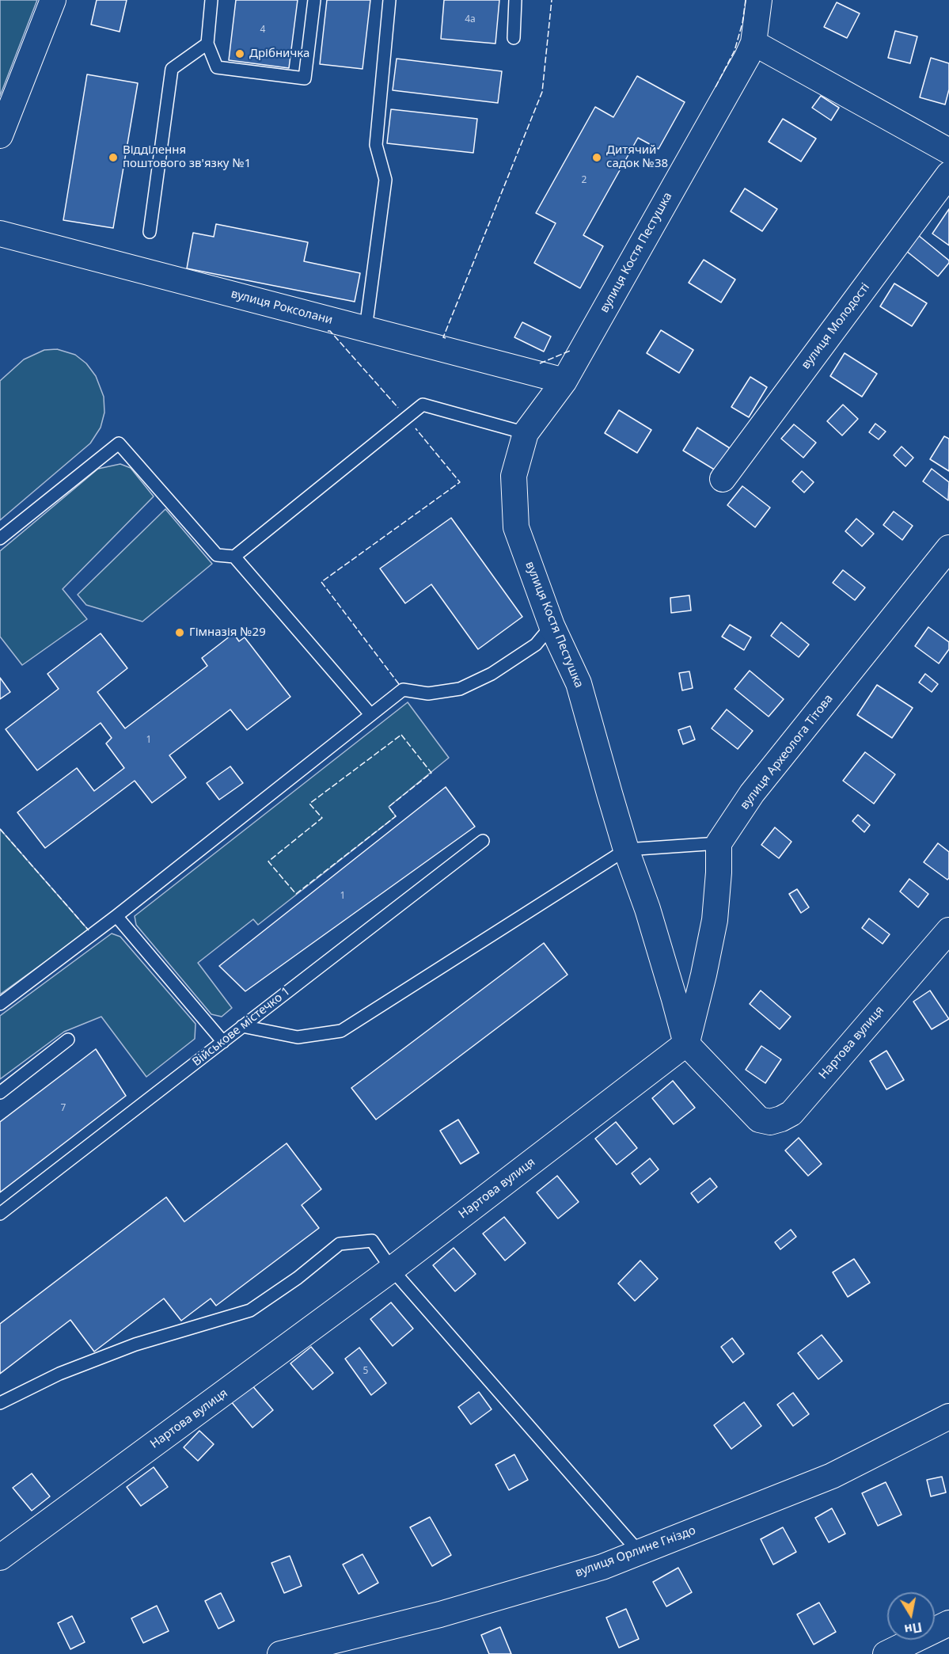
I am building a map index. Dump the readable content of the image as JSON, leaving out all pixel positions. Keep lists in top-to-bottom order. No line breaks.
{"streets":{"street":["вулиця Костя Пестушка","вулиця Роксолани","вулиця Молодості","вулиця Археолога Тітова","Нартова вулиця","вулиця Орлине Гніздо"],"lane":["Військове містечко 1"]},"crossings":[["вулиця Костя Пестушка","вулиця Роксолани"],["вулиця Костя Пестушка","Нартова вулиця"]],"places":["Дрібничка","Відділення поштового зв'язку №1","Дитячий садок №38","Гімназія №29"],"house_numbers":["4а","4","2","1","1","7","5"],"north":"bottom"}
